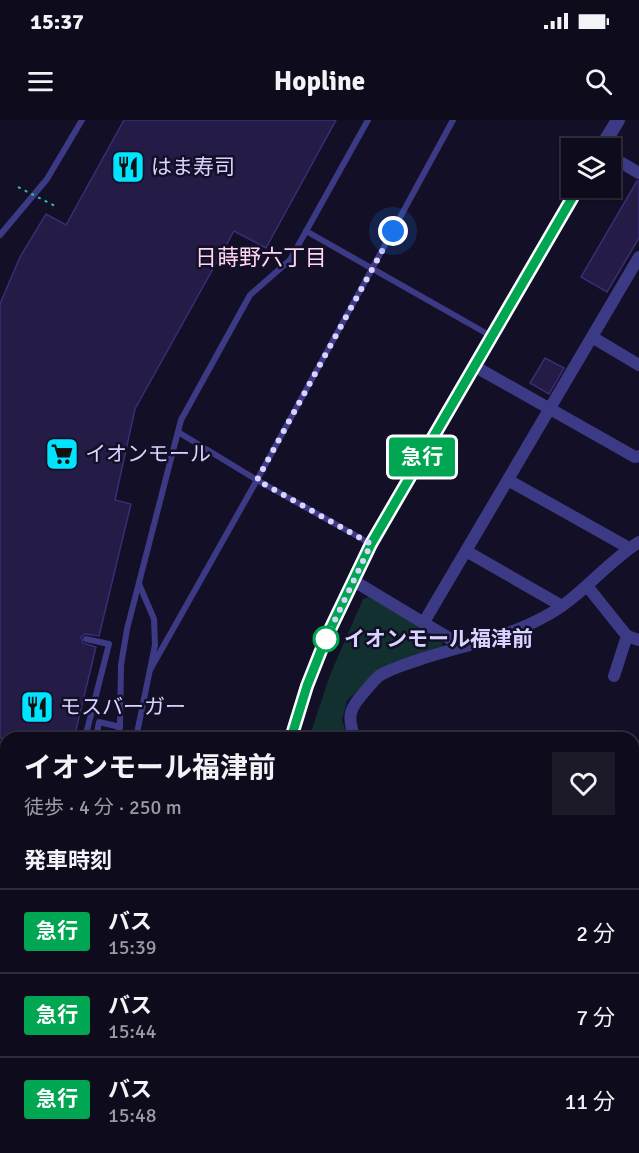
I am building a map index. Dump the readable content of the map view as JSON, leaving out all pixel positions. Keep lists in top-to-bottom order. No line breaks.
{"districts":["日蒔野六丁目"],"places":{"restaurant":["はま寿司","モスバーガー"],"supermarket":["イオンモール"],"other":["イオンモール福津前"]},"lines":["bus line 急行"],"page":{"status":"15:37","header":"Hopline","on_map":"急行","heading":[["イオンモール福津前","徒歩 · 4 分 · 250 m"],"発車時刻"],"list":[{"mark":"急行","name":"バス","note":"15:39","value":"2 分"},{"mark":"急行","name":"バス","note":"15:44","value":"7 分"},{"mark":"急行","name":"バス","note":"15:48","value":"11 分"}]}}
